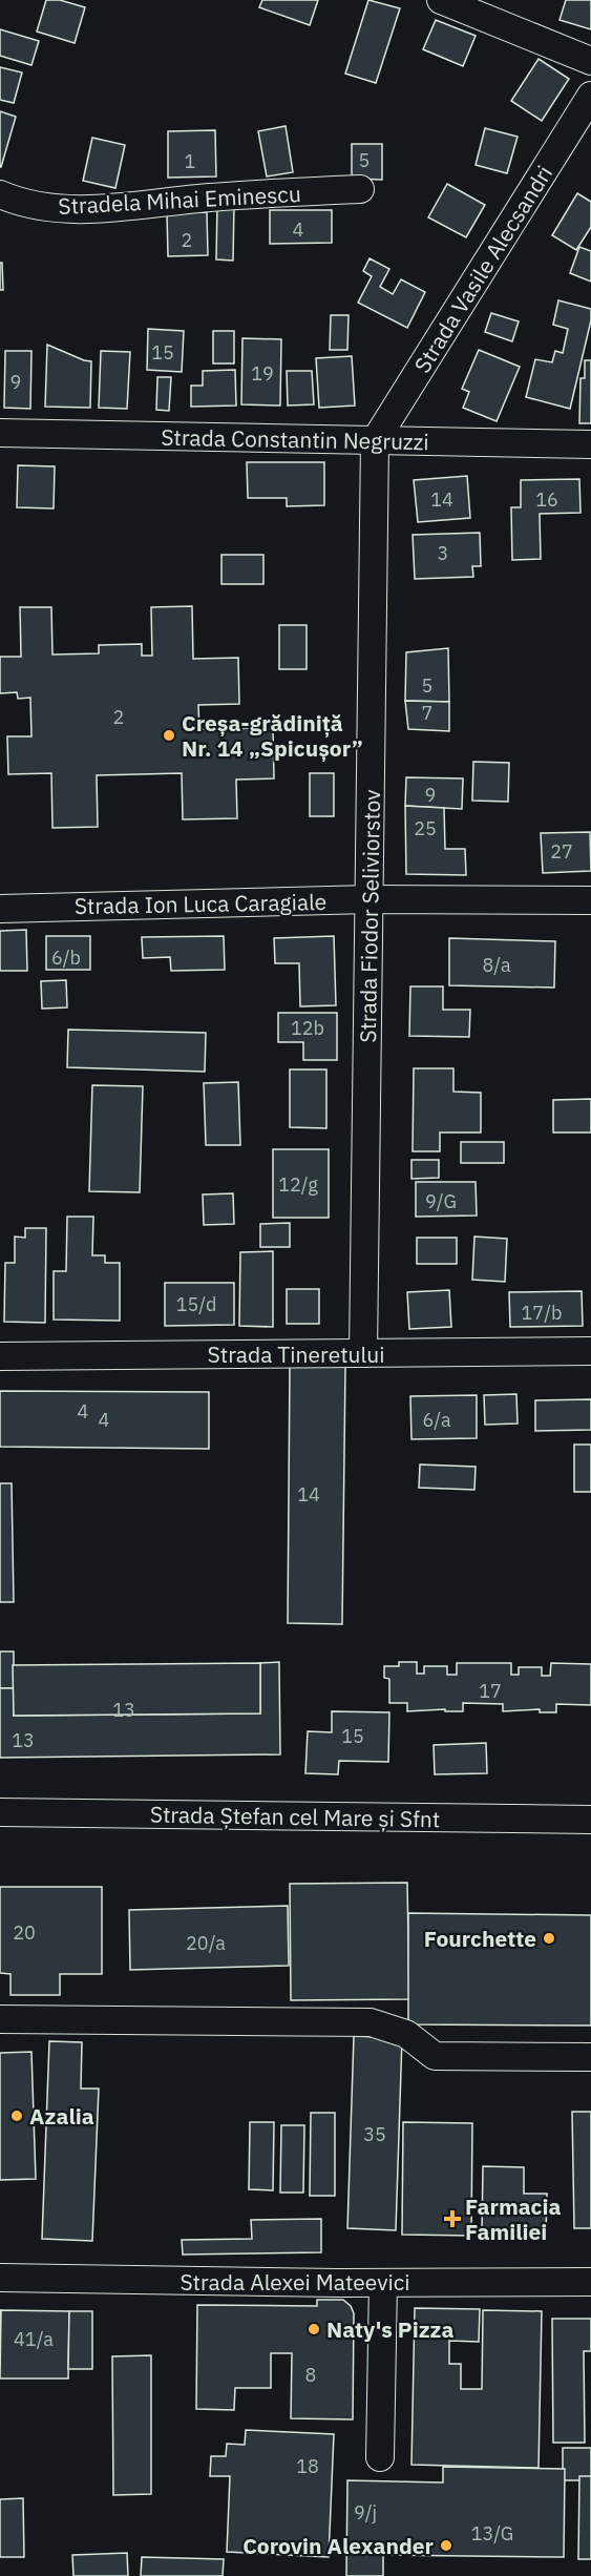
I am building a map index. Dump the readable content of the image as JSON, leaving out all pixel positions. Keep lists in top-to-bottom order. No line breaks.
{"streets":{"street":["Stradela Mihai Eminescu","Strada Vasile Alecsandri","Strada Constantin Negruzzi","Strada Ion Luca Caragiale","Strada Fiodor Seliviorstov","Strada Tineretului","Strada Ștefan cel Mare și Sfnt","Strada Alexei Mateevici"]},"crossings":[["Strada Vasile Alecsandri","Strada Constantin Negruzzi"],["Strada Vasile Alecsandri","Strada Fiodor Seliviorstov"],["Strada Constantin Negruzzi","Strada Fiodor Seliviorstov"],["Strada Ion Luca Caragiale","Strada Fiodor Seliviorstov"],["Strada Fiodor Seliviorstov","Strada Tineretului"]],"places":{"other":["Creșa-grădiniță Nr. 14 „Spicușor”","Fourchette","Azalia","Naty's Pizza","Corovin Alexander"],"health":["Farmacia Familiei"]},"house_numbers":["5","1","4","2","15","19","9","14","16","3","5","7","2","9","25","27","6/b","8/a","12b","12/g","9/G","15/d","17/b","4","4","6/a","14","17","13","15","13","20","20/a","35","41/a","8","18","9/j","13/G"]}
